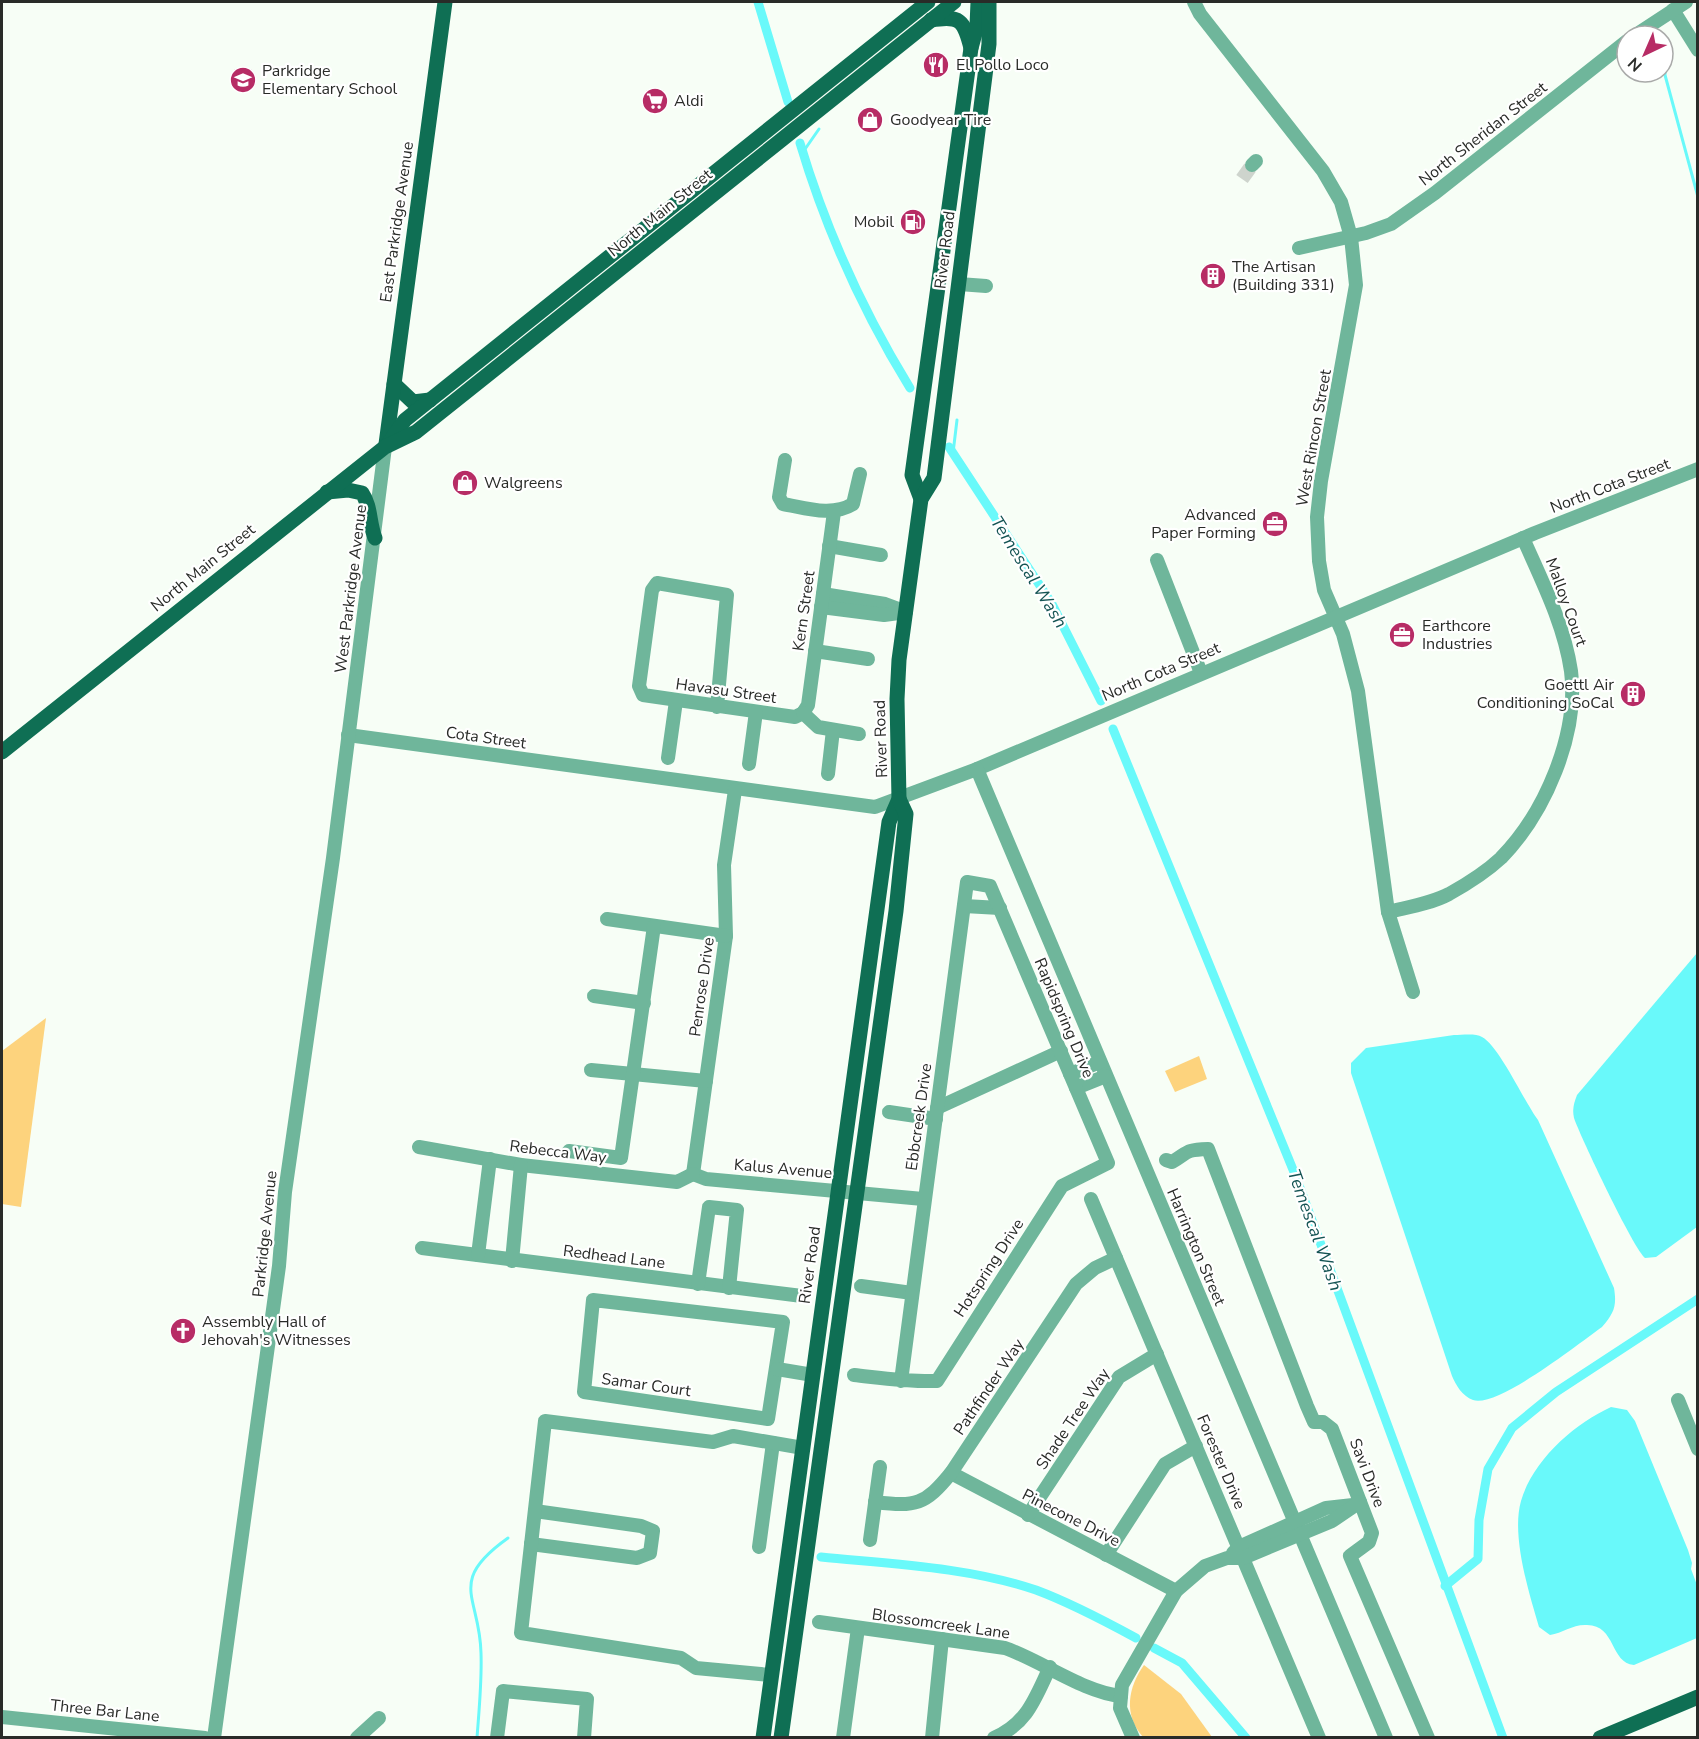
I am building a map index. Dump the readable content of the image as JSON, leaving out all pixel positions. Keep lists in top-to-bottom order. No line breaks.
{"streets":{"main road":["North Main Street","East Parkridge Avenue","River Road"],"street":["North Sheridan Street","West Rincon Street","North Cota Street","West Parkridge Avenue","Malloy Court","Kern Street","Havasu Street","Cota Street","Penrose Drive","Rapidspring Drive","Ebbcreek Drive","Rebecca Way","Kalus Avenue","Parkridge Avenue","Harrington Street","Redhead Lane","Hotspring Drive","Samar Court","Pathfinder Way","Shade Tree Way","Forester Drive","Savi Drive","Pinecone Drive","Blossomcreek Lane","Three Bar Lane"]},"crossings":[["North Sheridan Street","West Rincon Street"],["North Main Street","East Parkridge Avenue"],["North Main Street","West Parkridge Avenue"],["East Parkridge Avenue","West Parkridge Avenue"],["River Road","North Cota Street"],["River Road","Kalus Avenue"],["West Rincon Street","North Cota Street"],["West Rincon Street","Malloy Court"],["North Cota Street","Malloy Court"],["North Cota Street","Cota Street"],["North Cota Street","Penrose Drive"],["North Cota Street","Harrington Street"],["West Parkridge Avenue","Cota Street"],["West Parkridge Avenue","Parkridge Avenue"],["Kern Street","Havasu Street"],["Cota Street","Parkridge Avenue"],["Penrose Drive","Rebecca Way"],["Penrose Drive","Kalus Avenue"],["Rapidspring Drive","Ebbcreek Drive"],["Rapidspring Drive","Hotspring Drive"],["Ebbcreek Drive","Kalus Avenue"],["Ebbcreek Drive","Hotspring Drive"],["Rebecca Way","Kalus Avenue"],["Harrington Street","Savi Drive"],["Pathfinder Way","Forester Drive"],["Pathfinder Way","Pinecone Drive"],["Shade Tree Way","Forester Drive"],["Shade Tree Way","Pinecone Drive"]],"water":["Temescal Wash"],"places":{"restaurant":["El Pollo Loco"],"school or university":["Parkridge Elementary School"],"supermarket":["Aldi"],"shop":["Goodyear Tire","Walgreens"],"fuel station":["Mobil"],"building":["The Artisan (Building 331)","Goettl Air Conditioning SoCal"],"office":["Advanced Paper Forming","Earthcore Industries"],"church":["Assembly Hall of Jehovah's Witnesses"]},"north":"bottom left"}
